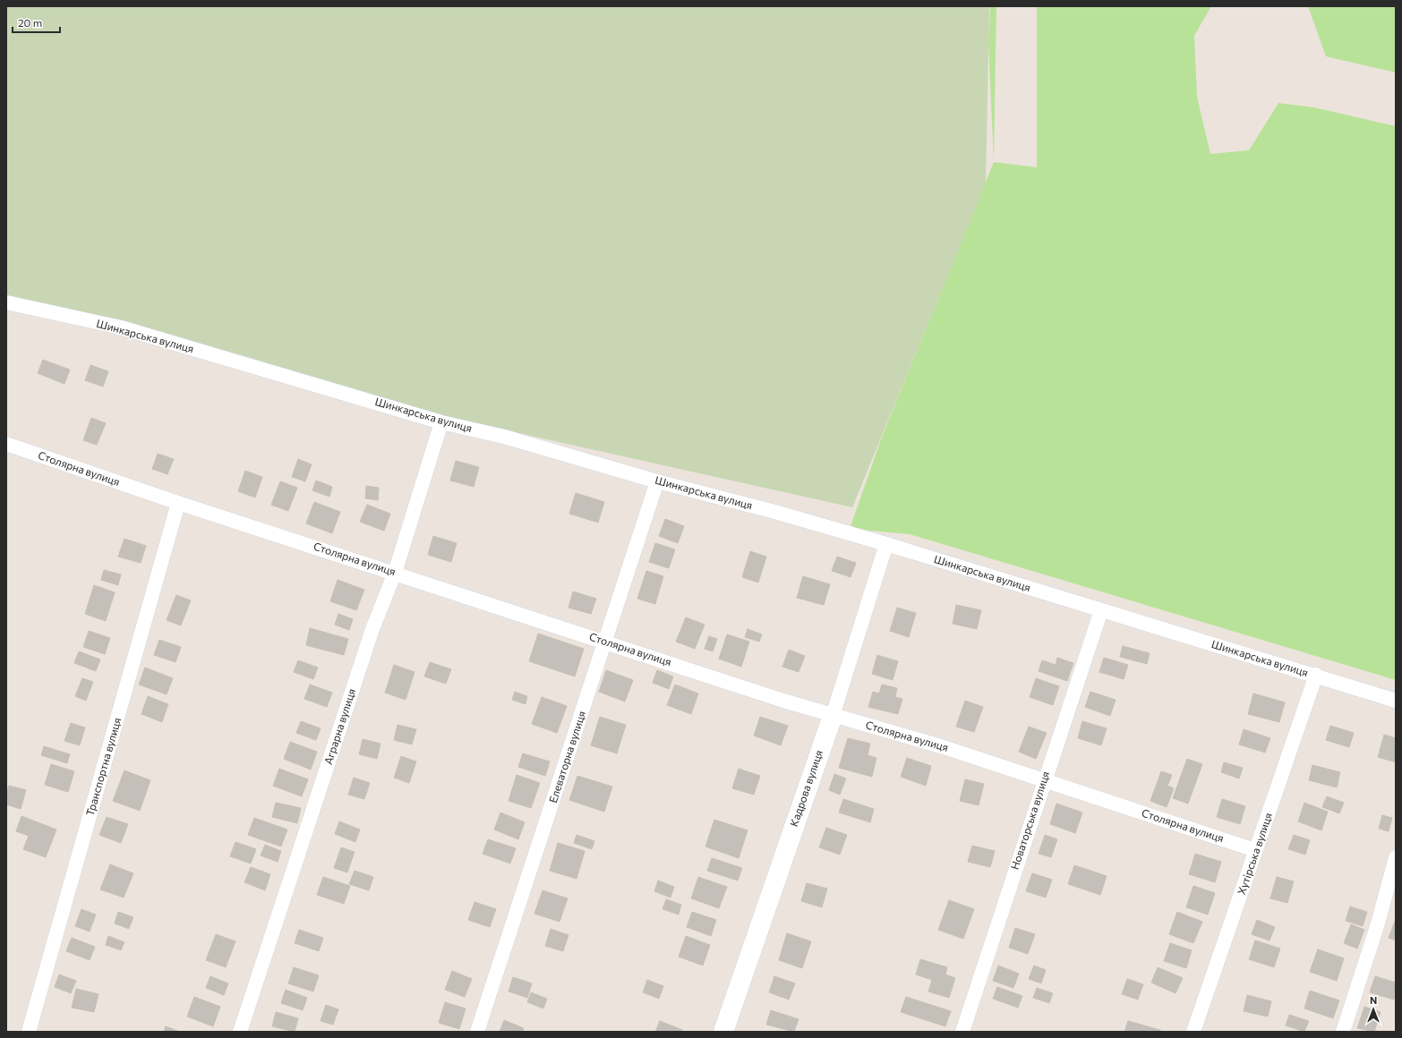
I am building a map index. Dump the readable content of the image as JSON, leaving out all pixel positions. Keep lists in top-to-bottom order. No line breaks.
{"streets":{"street":["Шинкарська вулиця","Столярна вулиця","Аграрна вулиця","Елеваторна вулиця","Транспортна вулиця","Кадрова вулиця","Новаторська вулиця","Хутірська вулиця"]},"crossings":[["Шинкарська вулиця","Аграрна вулиця"],["Шинкарська вулиця","Елеваторна вулиця"],["Шинкарська вулиця","Кадрова вулиця"],["Шинкарська вулиця","Новаторська вулиця"],["Шинкарська вулиця","Хутірська вулиця"],["Столярна вулиця","Аграрна вулиця"],["Столярна вулиця","Елеваторна вулиця"],["Столярна вулиця","Транспортна вулиця"],["Столярна вулиця","Кадрова вулиця"],["Столярна вулиця","Новаторська вулиця"],["Столярна вулиця","Хутірська вулиця"]],"scale_bar":"20 m","north":"top"}
